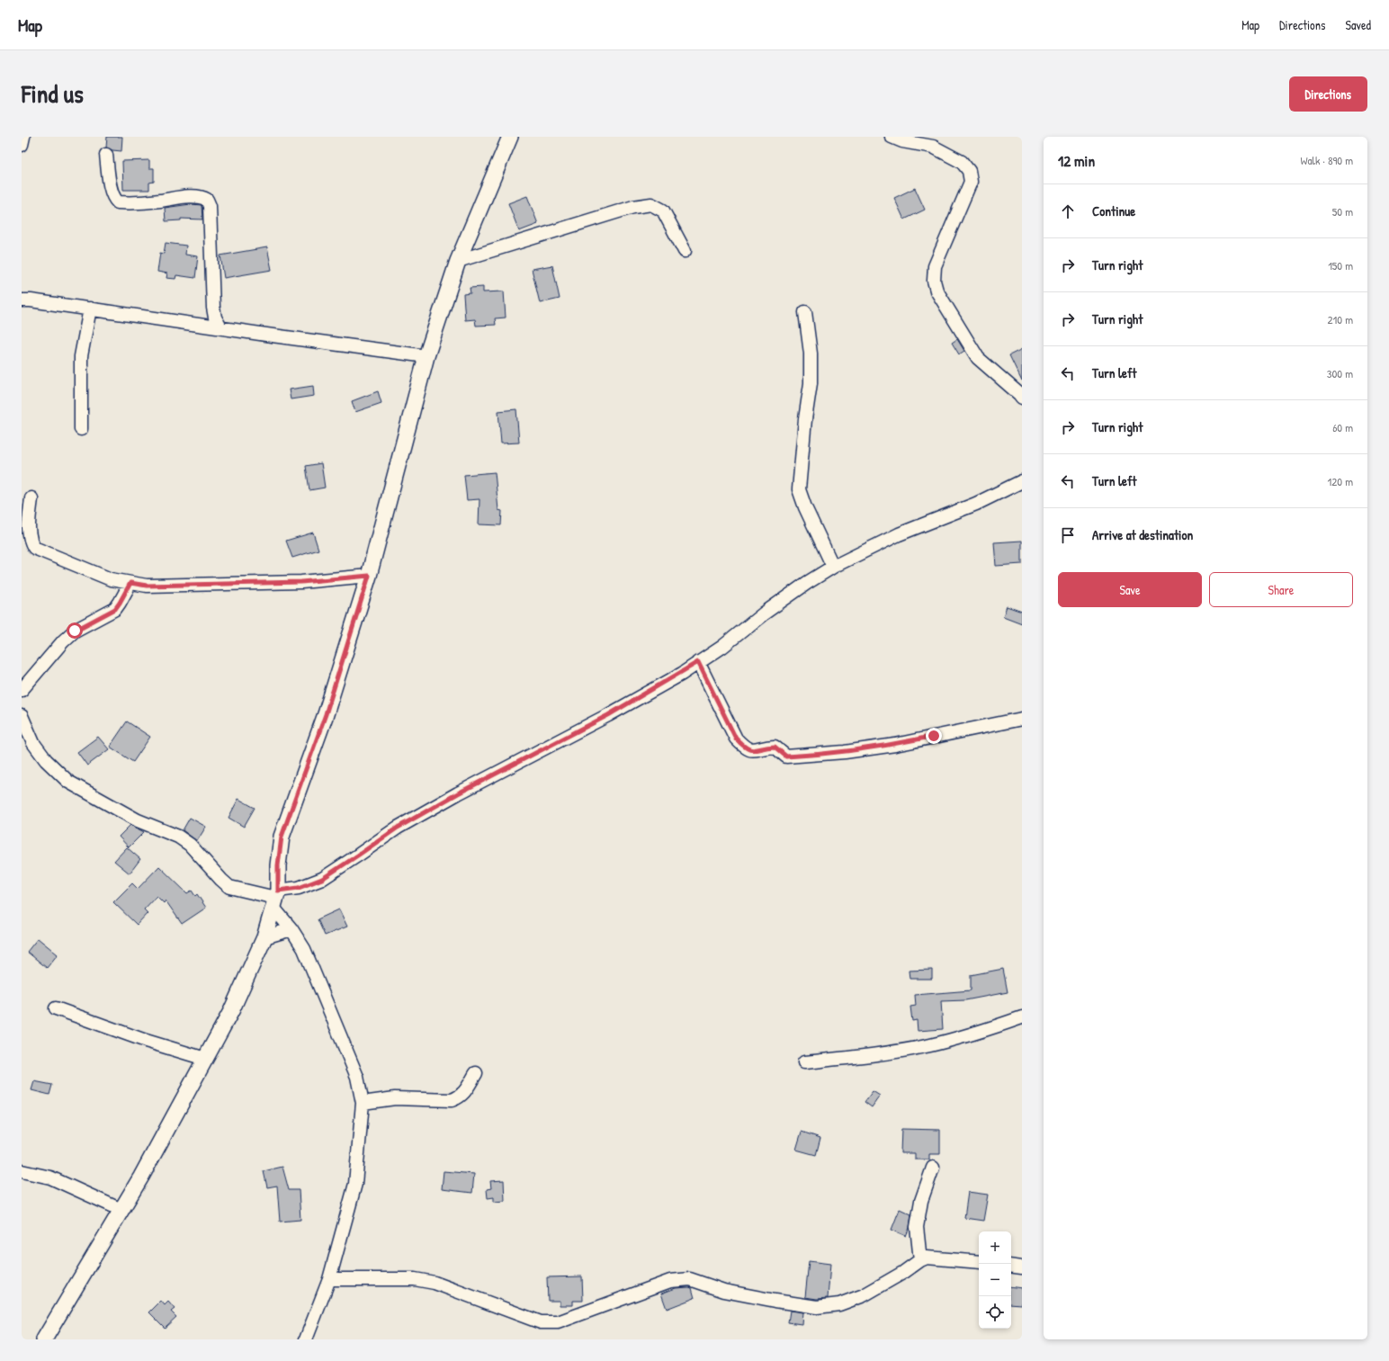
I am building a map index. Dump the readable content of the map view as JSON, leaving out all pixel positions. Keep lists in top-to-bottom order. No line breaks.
{"page":{"header":"Map","nav":["Map","Directions","Saved"],"title":"Find us","buttons":["Directions",["Save","Share"]],"heading":["12 min","Walk · 890 m"],"list":[["Continue","50 m"],["Turn right","150 m"],["Turn right","210 m"],["Turn left","300 m"],["Turn right","60 m"],["Turn left","120 m"],"Arrive at destination"],"map_buttons":["+","−"]}}
